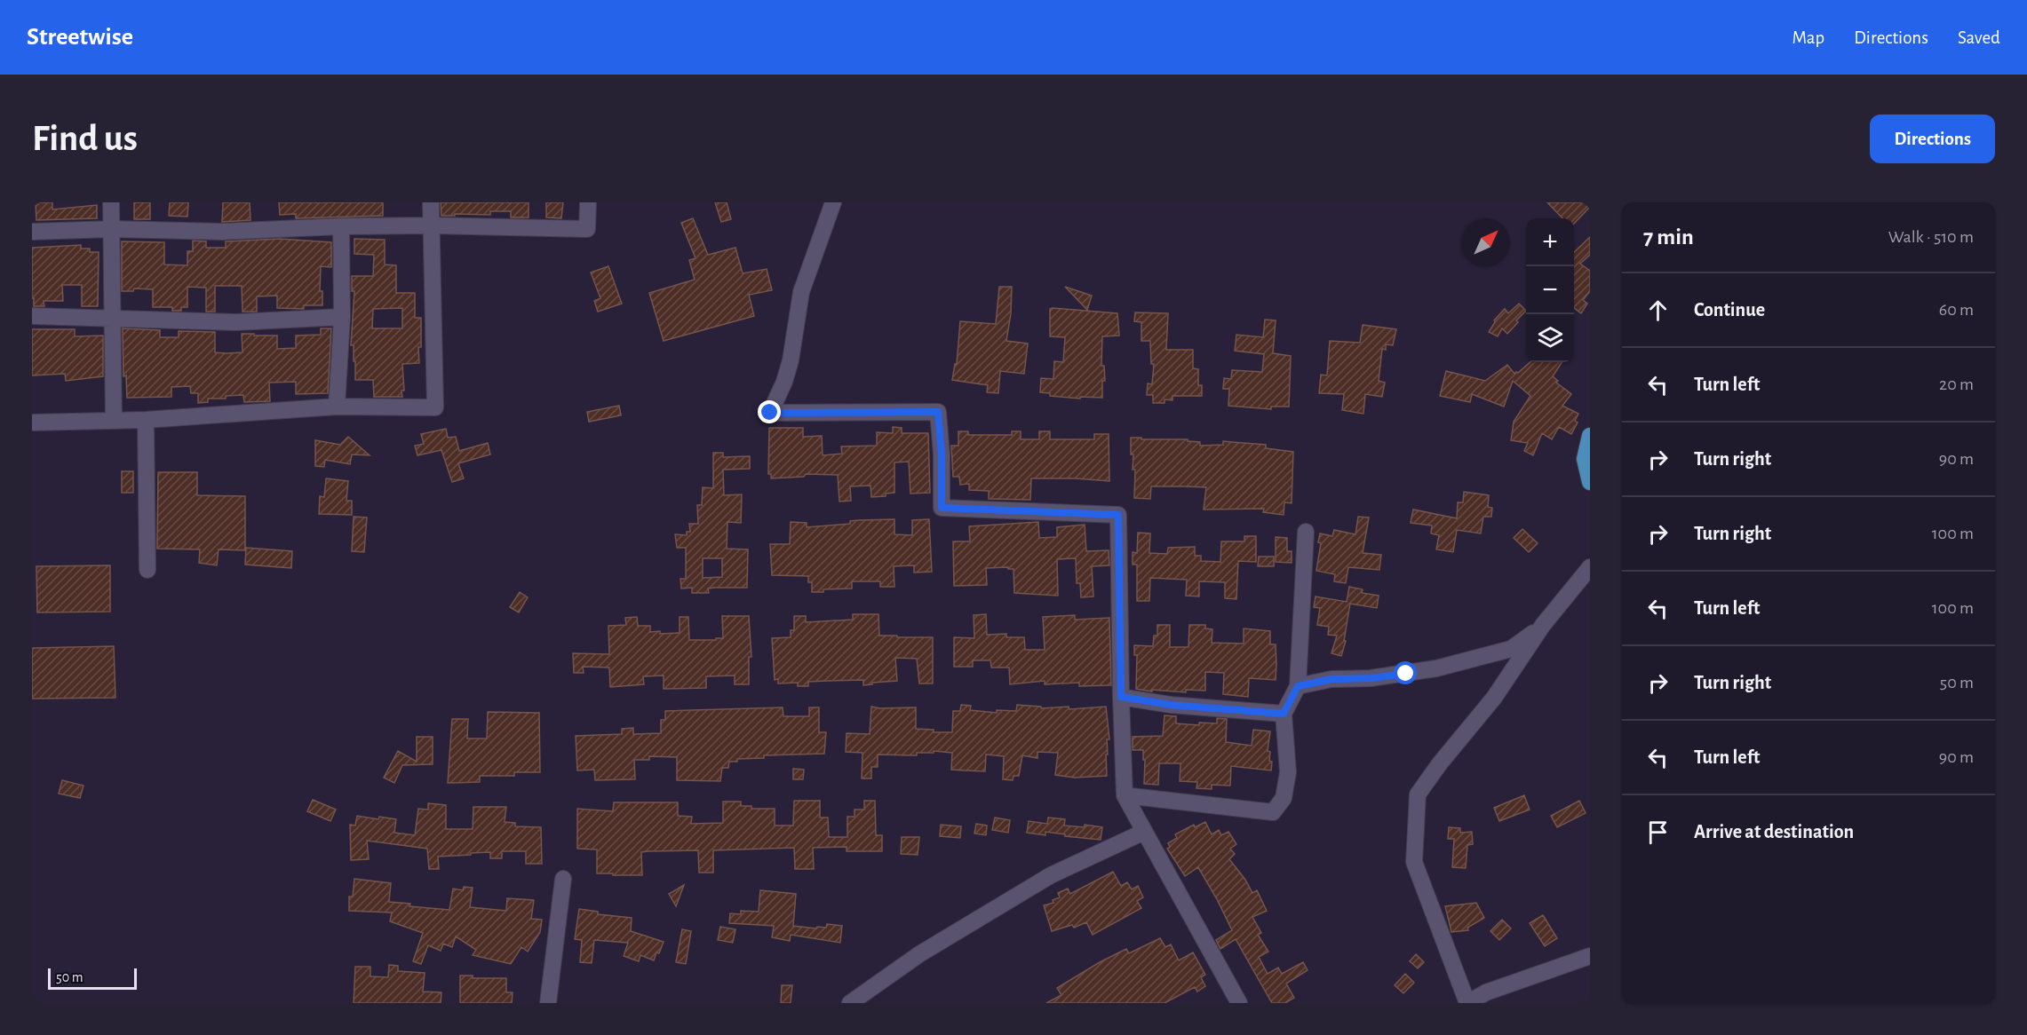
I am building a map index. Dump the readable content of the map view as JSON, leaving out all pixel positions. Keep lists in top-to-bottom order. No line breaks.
{"scale_bar":"50 m","north":"top right","page":{"header":"Streetwise","nav":["Map","Directions","Saved"],"buttons":"Directions","title":"Find us","heading":["7 min","Walk · 510 m"],"map_buttons":["+","−"],"list":[["Continue","60 m"],["Turn left","20 m"],["Turn right","90 m"],["Turn right","100 m"],["Turn left","100 m"],["Turn right","50 m"],["Turn left","90 m"],"Arrive at destination"],"scale":"50 m"}}
